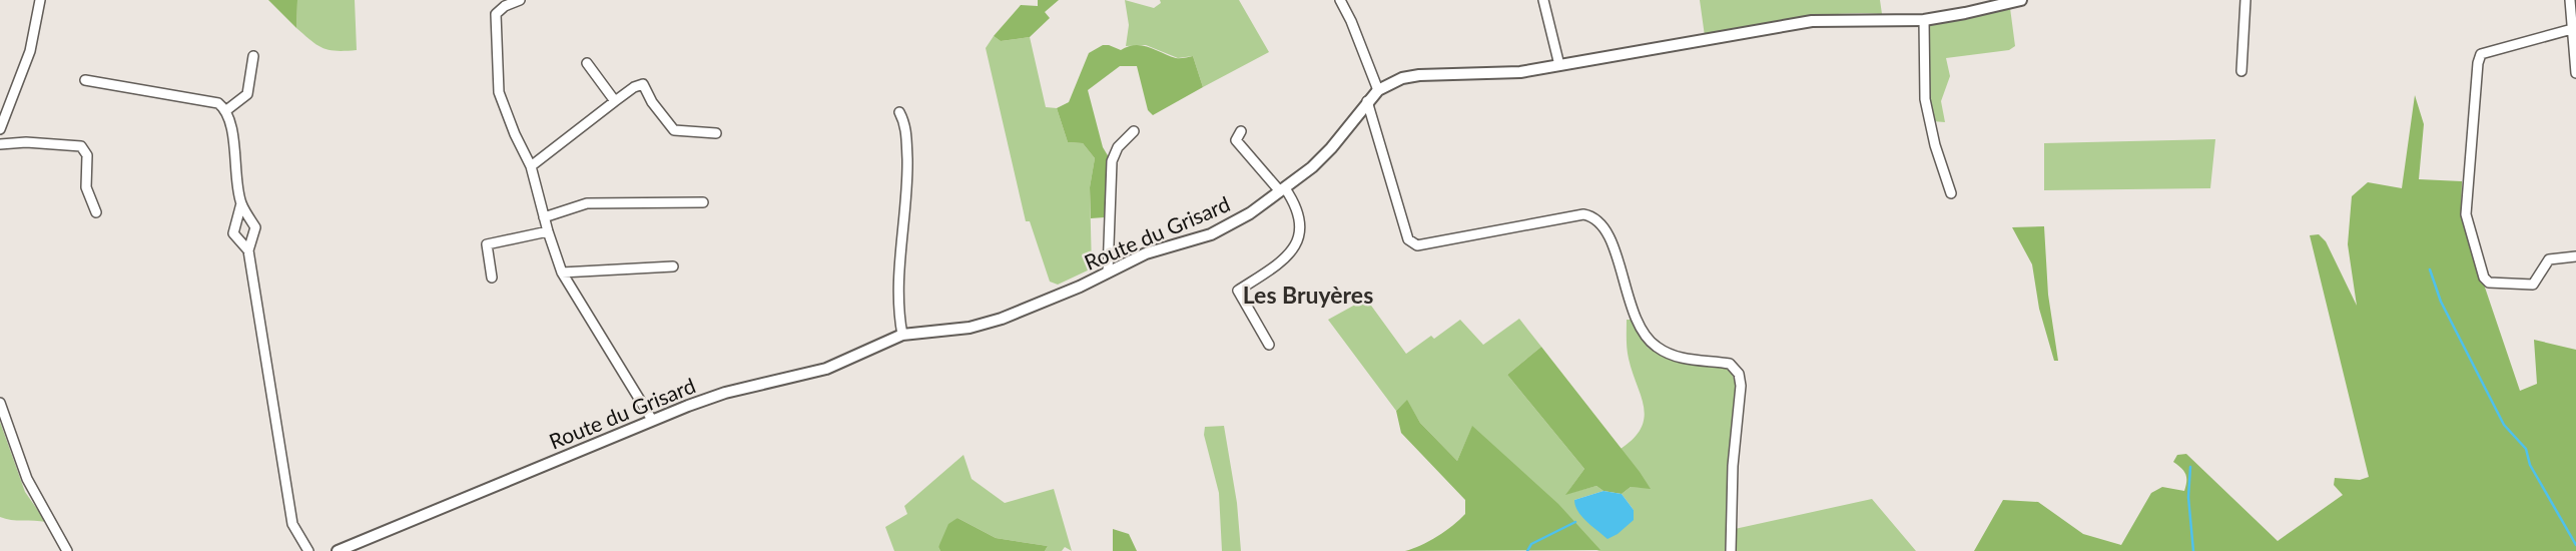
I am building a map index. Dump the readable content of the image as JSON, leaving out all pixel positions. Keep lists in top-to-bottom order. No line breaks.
{"streets":{"street":["Route du Grisard"]},"districts":["Les Bruyères"]}
